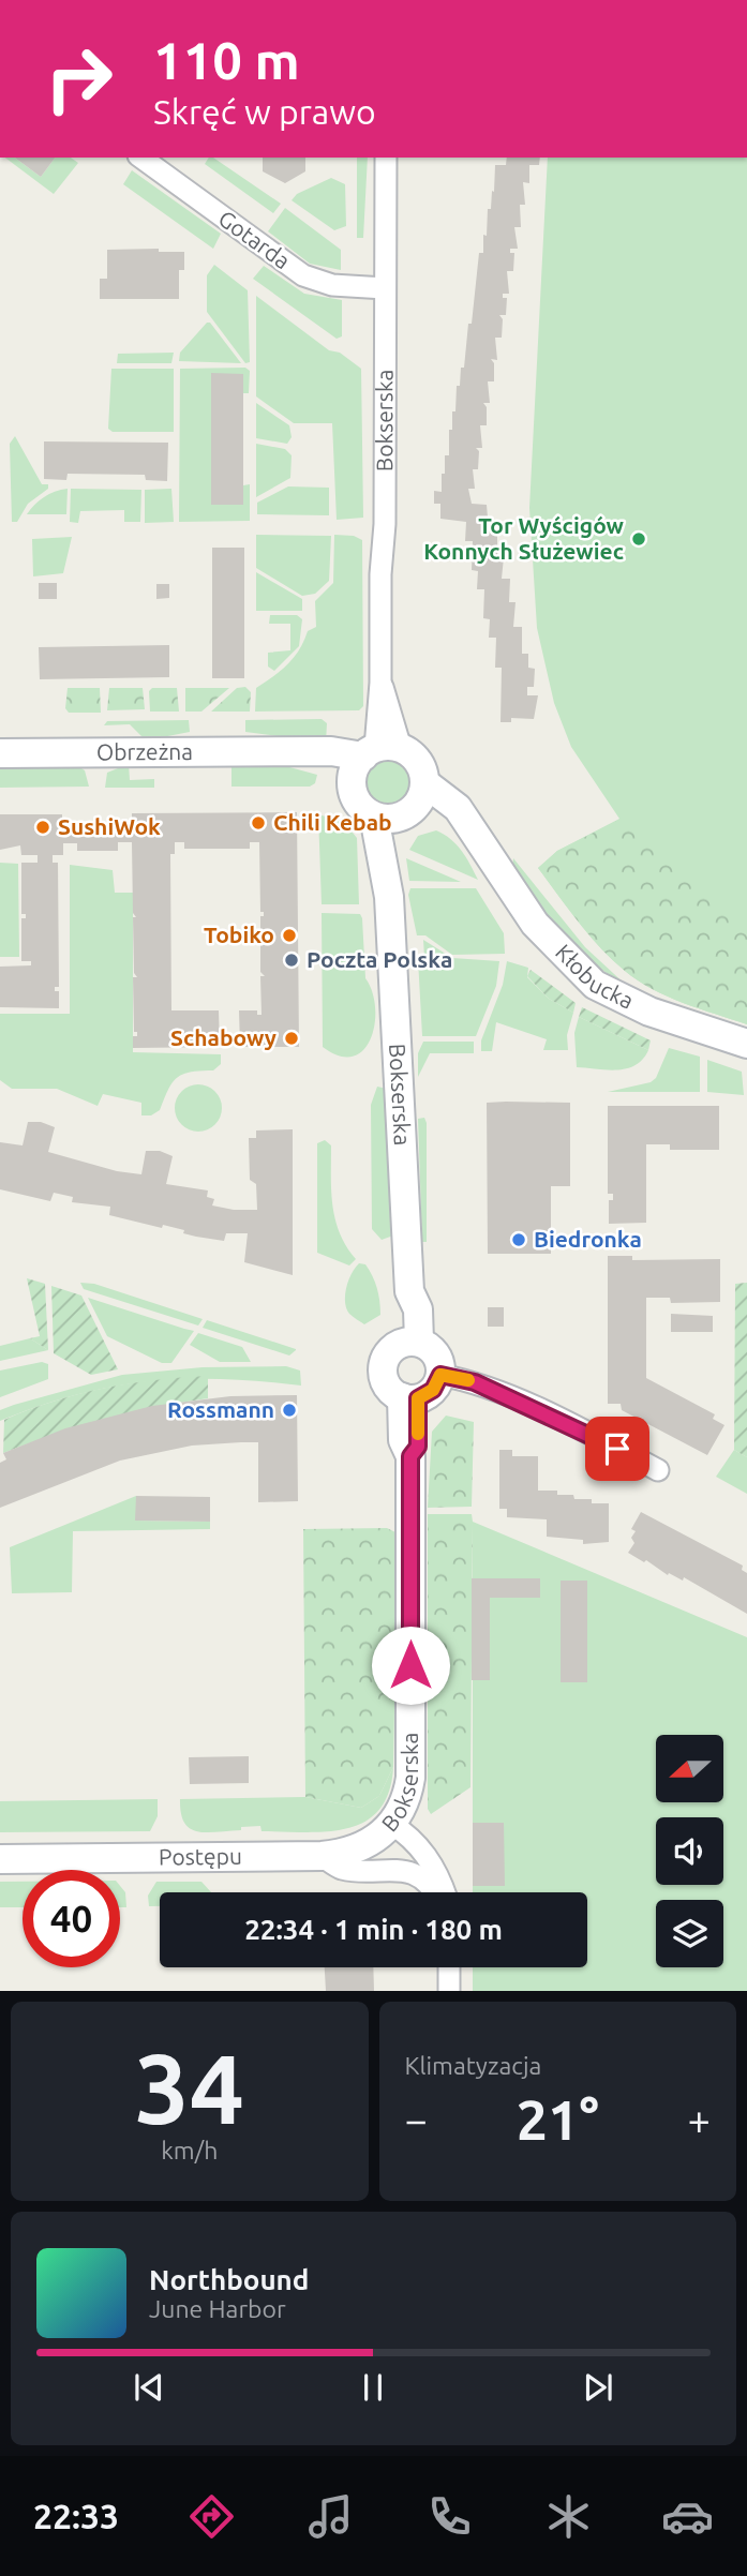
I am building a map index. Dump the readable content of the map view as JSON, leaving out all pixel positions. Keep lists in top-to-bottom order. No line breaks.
{"streets":{"street":["Gotarda","Bokserska","Obrzeżna","Kłobucka","Postępu"]},"crossings":[["Gotarda","Bokserska"],["Bokserska","Obrzeżna"],["Bokserska","Kłobucka"],["Bokserska","Postępu"]],"places":["Tor Wyścigów Konnych Służewiec","Chili Kebab","SushiWok","Tobiko","Poczta Polska","Schabowy","Biedronka","Rossmann"],"north":"left","page":{"turn":["110 m","Skręć w prawo"],"limit":"40","trip":"22:34 · 1 min · 180 m","tile":[["34","km/h"],"Klimatyzacja"],"heat":["−","21°","+"],"song":["Northbound","June Harbor"],"tabs":"22:33"}}
